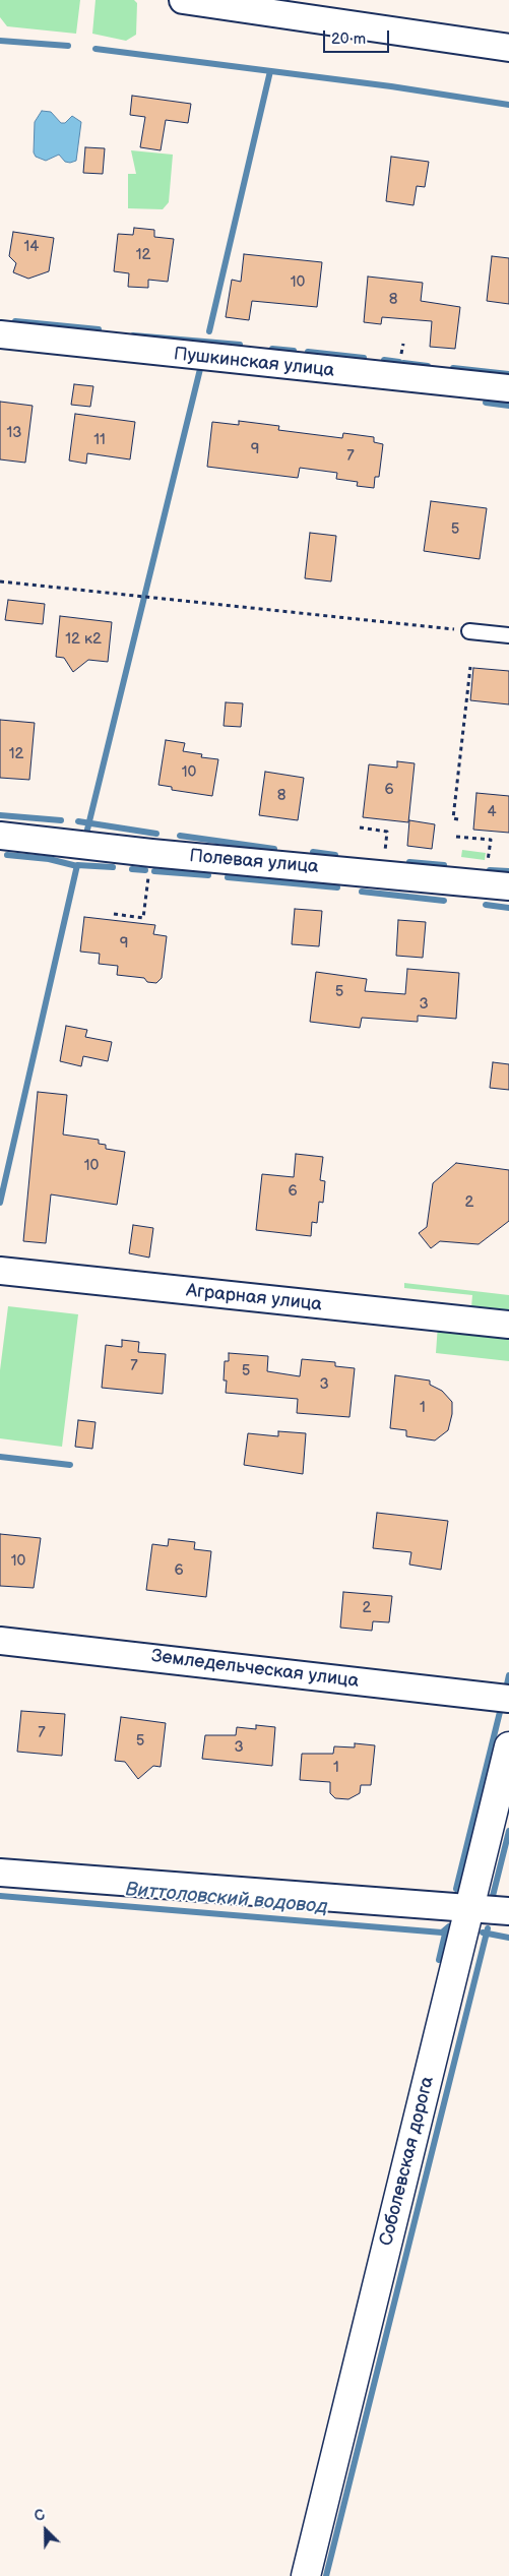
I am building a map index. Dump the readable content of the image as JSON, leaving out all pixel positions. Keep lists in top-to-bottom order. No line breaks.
{"streets":{"street":["Пушкинская улица","Полевая улица","Аграрная улица","Земледельческая улица","Соболевская дорога"]},"water":["Виттоловский водовод"],"house_numbers":["14","12","10","8","13","11","9","7","5","12 к2","12","10","6","8","4","9","5","3","10","6","2","7","5","3","1","10","6","2","7","5","3","1"],"scale_bar":"20 m","north":"top left"}
